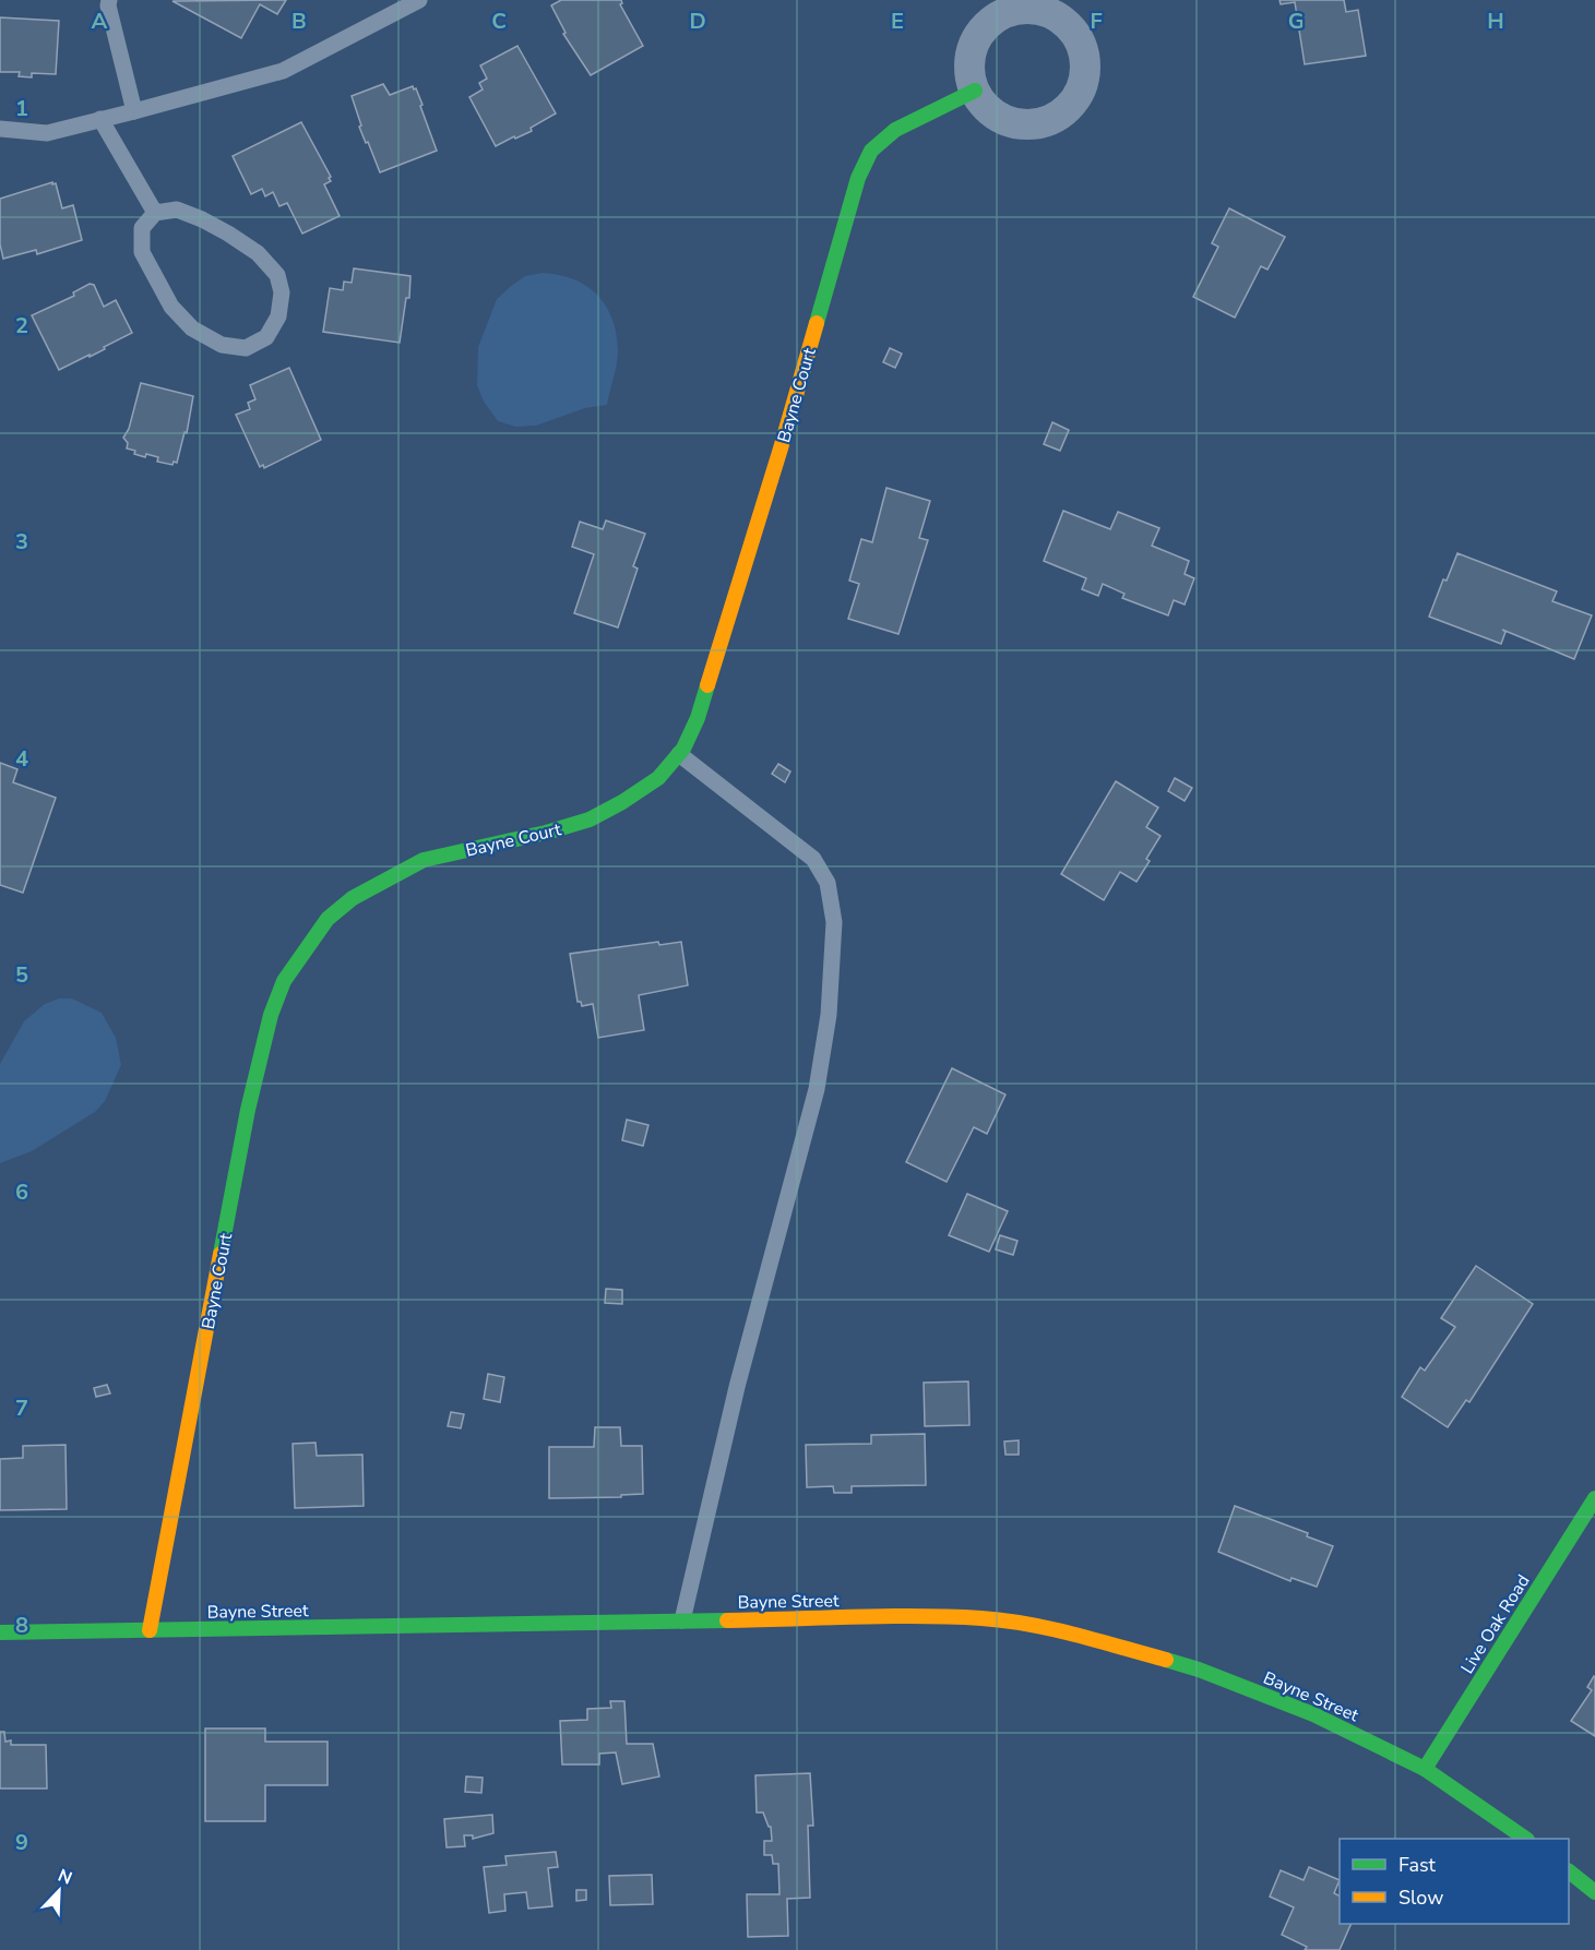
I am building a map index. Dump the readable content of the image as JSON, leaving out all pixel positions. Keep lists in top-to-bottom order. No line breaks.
{"streets":{"street":["Bayne Court","Bayne Street","Live Oak Road"]},"crossings":[["Bayne Court","Bayne Street"],["Bayne Street","Live Oak Road"]],"legend":["Fast","Slow"],"north":"top right","grid":{"columns":["A","B","C","D","E","F","G","H"],"rows":["1","2","3","4","5","6","7","8","9"]}}
